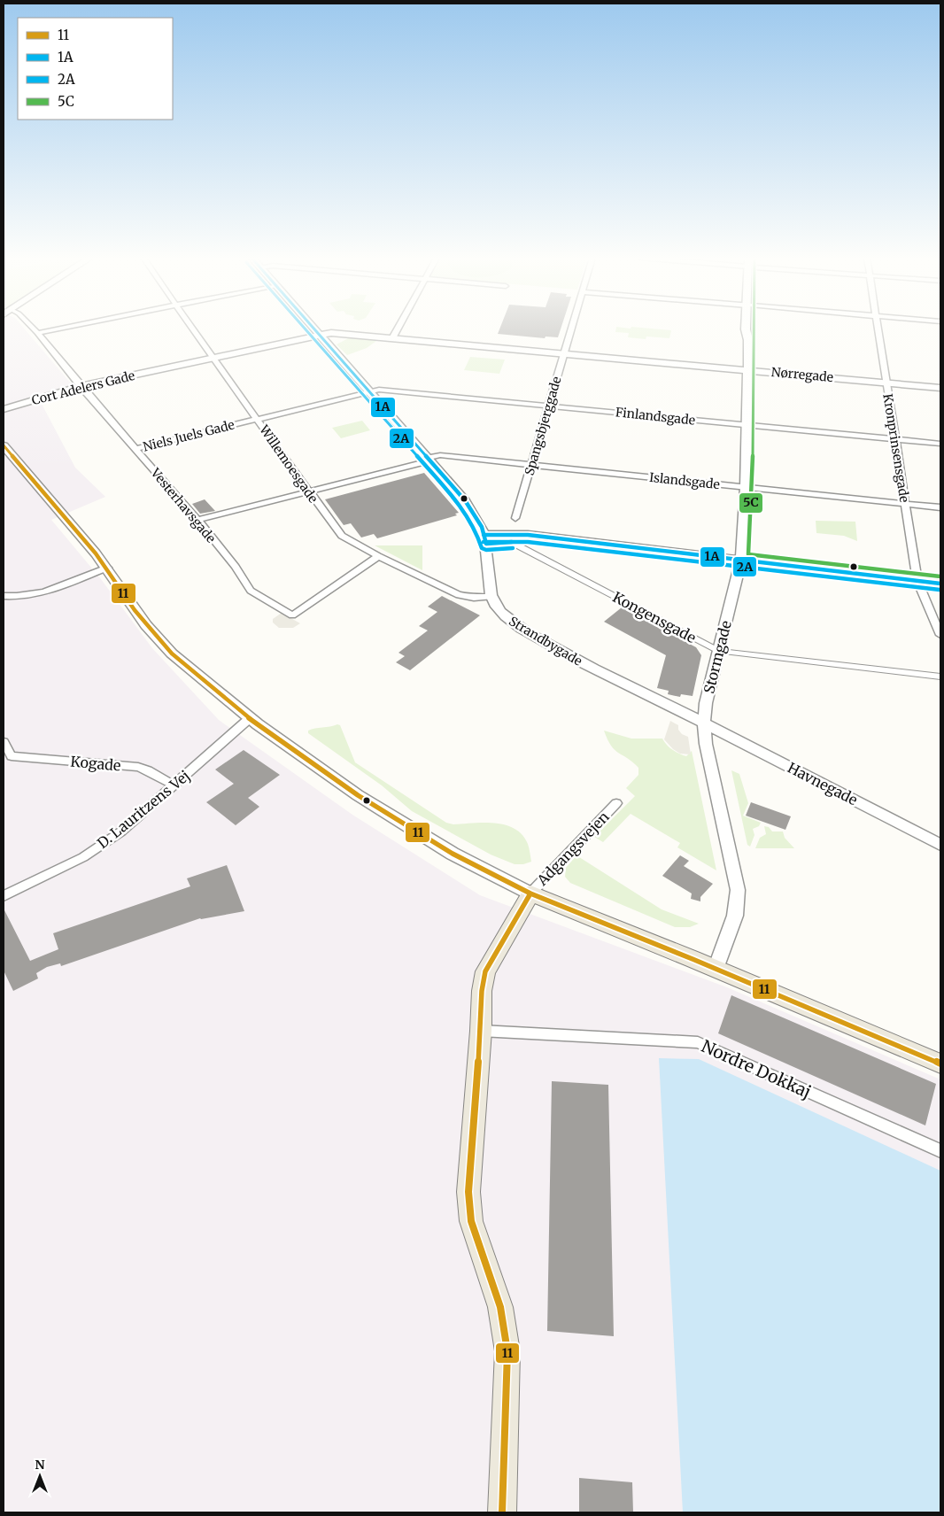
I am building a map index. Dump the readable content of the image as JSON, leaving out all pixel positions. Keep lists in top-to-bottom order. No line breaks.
{"streets":{"main road":["Adgangsvejen"],"street":["Nørregade","Cort Adelers Gade","Finlandsgade","Spangsbjerggade","Niels Juels Gade","Kronprinsensgade","Willemoesgade","Islandsgade","Vesterhavsgade","Kongensgade","Strandbygade","Stormgade","Kogade","Havnegade","D. Lauritzens Vej","Nordre Dokkaj"]},"crossings":[["Nørregade","Cort Adelers Gade"],["Nørregade","Spangsbjerggade"],["Nørregade","Kronprinsensgade"],["Nørregade","Strandbygade"],["Nørregade","Stormgade"],["Cort Adelers Gade","Willemoesgade"],["Cort Adelers Gade","Vesterhavsgade"],["Cort Adelers Gade","Strandbygade"],["Finlandsgade","Spangsbjerggade"],["Finlandsgade","Niels Juels Gade"],["Finlandsgade","Kronprinsensgade"],["Finlandsgade","Strandbygade"],["Finlandsgade","Stormgade"],["Spangsbjerggade","Islandsgade"],["Niels Juels Gade","Willemoesgade"],["Niels Juels Gade","Vesterhavsgade"],["Niels Juels Gade","Strandbygade"],["Kronprinsensgade","Islandsgade"],["Willemoesgade","Islandsgade"],["Willemoesgade","Vesterhavsgade"],["Willemoesgade","Strandbygade"],["Islandsgade","Vesterhavsgade"],["Islandsgade","Strandbygade"],["Islandsgade","Stormgade"],["Kongensgade","Stormgade"],["Strandbygade","Stormgade"],["Strandbygade","Havnegade"],["Stormgade","Havnegade"],["Stormgade","Adgangsvejen"],["Kogade","D. Lauritzens Vej"],["D. Lauritzens Vej","Adgangsvejen"]],"lines":["transit line 1A","transit line 2A","transit line 5C","transit line 11"],"legend":["11","1A","2A","5C"],"north":"top"}
